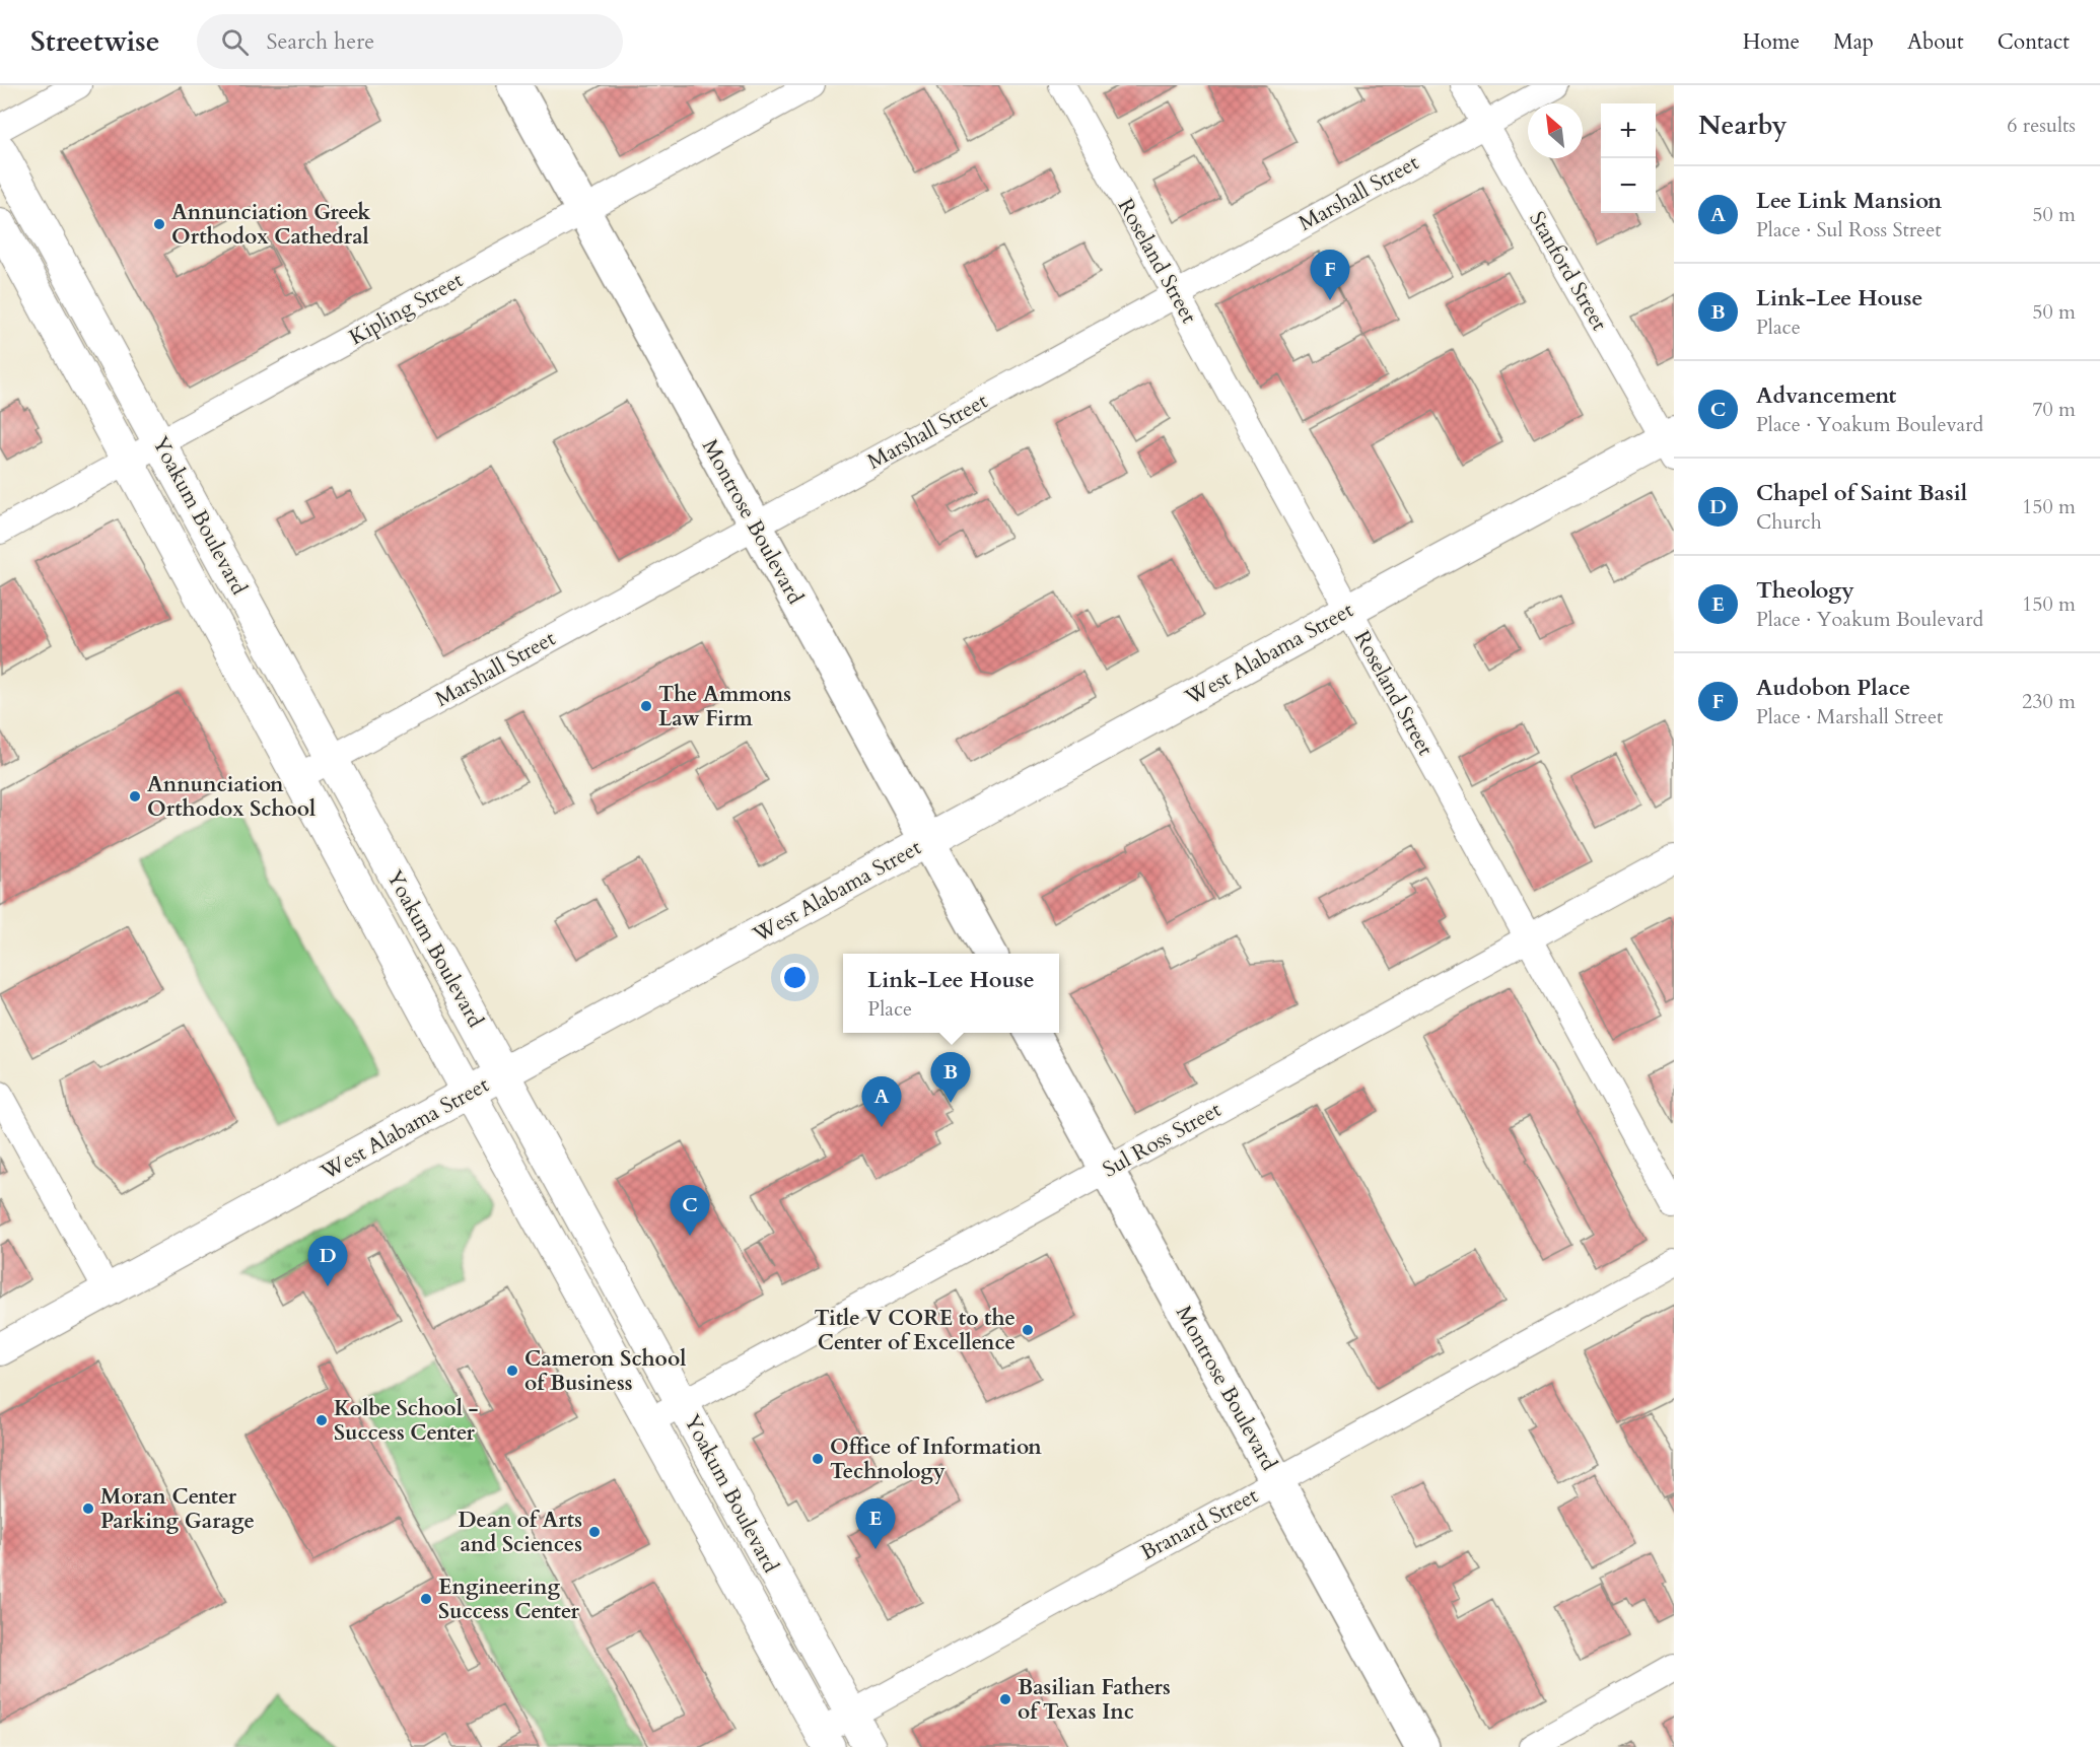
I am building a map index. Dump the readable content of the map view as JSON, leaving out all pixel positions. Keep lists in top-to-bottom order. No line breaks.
{"streets":{"main road":["Montrose Boulevard"],"street":["Marshall Street","Roseland Street","Stanford Street","Kipling Street","Yoakum Boulevard","West Alabama Street","Sul Ross Street","Branard Street"]},"crossings":[["Marshall Street","Roseland Street"],["Marshall Street","Stanford Street"],["Marshall Street","Yoakum Boulevard"],["Marshall Street","Montrose Boulevard"],["Roseland Street","West Alabama Street"],["Roseland Street","Sul Ross Street"],["Stanford Street","West Alabama Street"],["Kipling Street","Yoakum Boulevard"],["Kipling Street","Montrose Boulevard"],["Yoakum Boulevard","West Alabama Street"],["Yoakum Boulevard","Sul Ross Street"],["Yoakum Boulevard","Branard Street"],["Montrose Boulevard","West Alabama Street"],["Montrose Boulevard","Sul Ross Street"],["Montrose Boulevard","Branard Street"]],"places":["Annunciation Greek Orthodox Cathedral","The Ammons Law Firm","Annunciation Orthodox School","Title V CORE to the Center of Excellence","Cameron School of Business","Kolbe School - Success Center","Office of Information Technology","Moran Center Parking Garage","Dean of Arts and Sciences","Engineering Success Center","Basilian Fathers of Texas Inc"],"north":"top left","page":{"header":"Streetwise","search":"Search here","nav":["Home","Map","About","Contact"],"heading":["Nearby","6 results"],"map_buttons":["+","−"],"list":[{"mark":"A","name":"Lee Link Mansion","note":"Place · Sul Ross Street","value":"50 m"},{"mark":"B","name":"Link-Lee House","note":"Place","value":"50 m"},{"mark":"C","name":"Advancement","note":"Place · Yoakum Boulevard","value":"70 m"},{"mark":"D","name":"Chapel of Saint Basil","note":"Church","value":"150 m"},{"mark":"E","name":"Theology","note":"Place · Yoakum Boulevard","value":"150 m"},{"mark":"F","name":"Audobon Place","note":"Place · Marshall Street","value":"230 m"}],"pins":["F","B","A","C","D","E"],"popup":["Link-Lee House","Place"]}}
